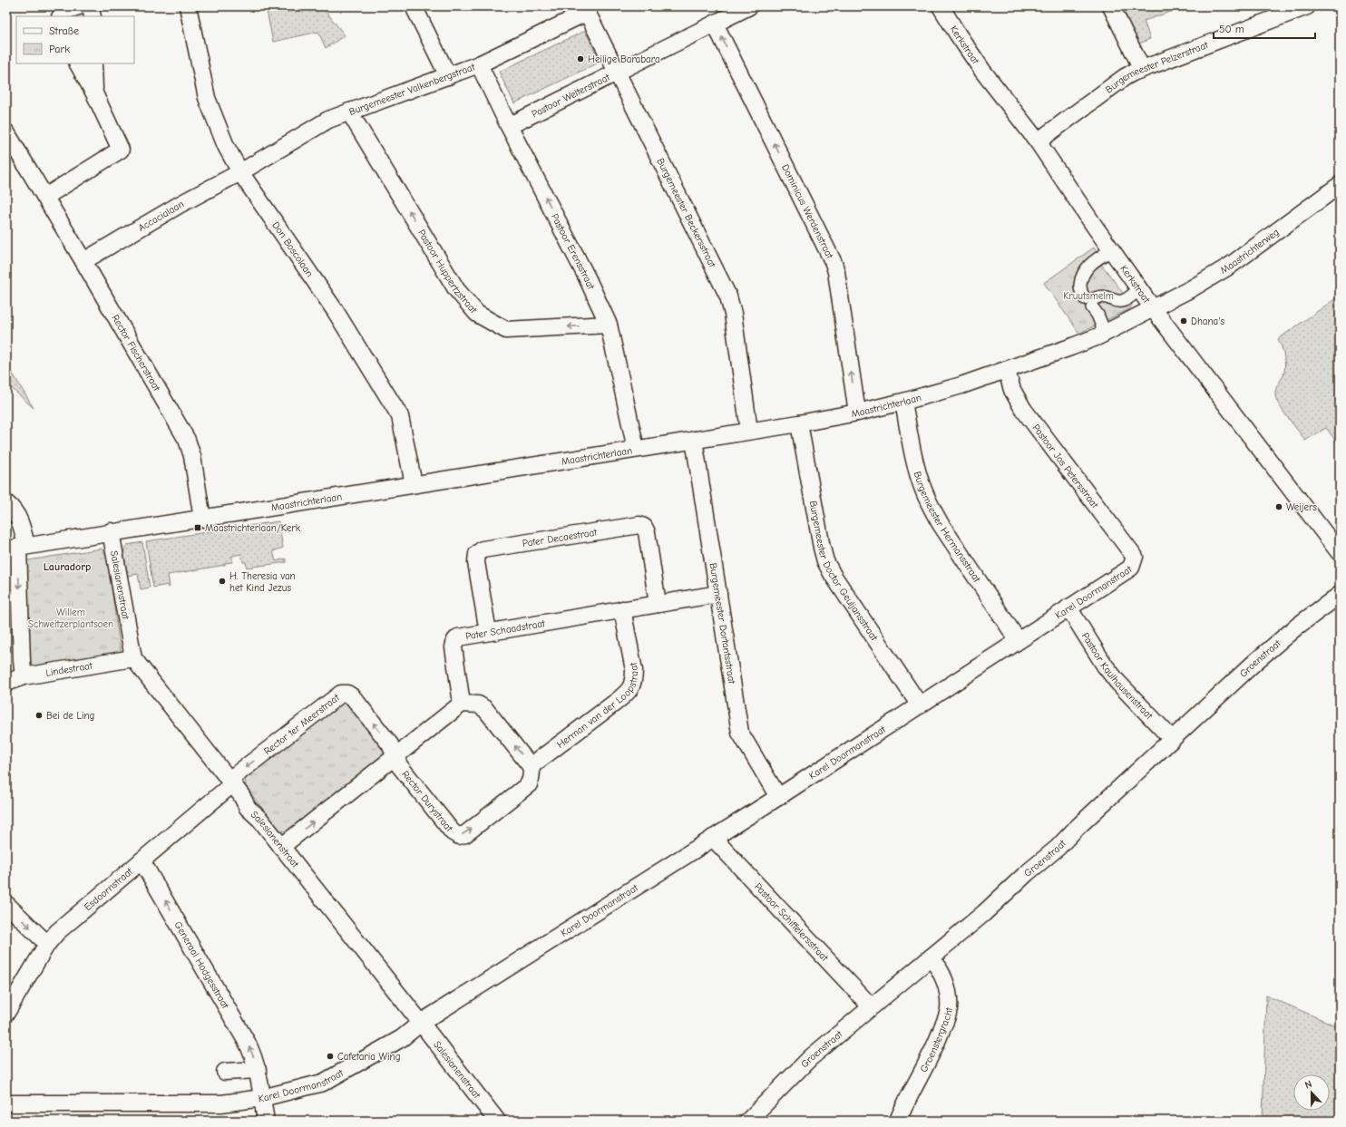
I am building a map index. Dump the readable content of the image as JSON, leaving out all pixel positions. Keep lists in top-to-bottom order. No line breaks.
{"streets":{"street":["Kerkstraat","Burgemeester Pelzerstraat","Burgemeester Valkenbergstraat","Pastoor Welterstraat","Dominicus Werdenstraat","Burgemeester Beckersstraat","Accacialaan","Don Boscolaan","Pastoor Erensstraat","Maastrichterweg","Pastoor Huppertzstraat","Rector Fischerstraat","Maastrichterlaan","Pastoor Jos Petersstraat","Burgemeester Hermansstraat","Pater Decaestraat","Burgemeester Doctor Geuljansstraat","Salesianenstraat","Karel Doormanstraat","Burgemeester Dortantsstraat","Pater Schaadstraat","Groenstraat","Lindestraat","Pastoor Kaulhausenstraat","Herman van der Loopstraat","Rector ter Meerstraat","Rector Durystraat","Esdoornstraat","Pastoor Schiffelersstraat","Generaal Hodgesstraat","Groenstergracht"]},"crossings":[["Kerkstraat","Burgemeester Pelzerstraat"],["Kerkstraat","Maastrichterweg"],["Kerkstraat","Maastrichterlaan"],["Burgemeester Valkenbergstraat","Burgemeester Beckersstraat"],["Burgemeester Valkenbergstraat","Accacialaan"],["Burgemeester Valkenbergstraat","Don Boscolaan"],["Burgemeester Valkenbergstraat","Pastoor Erensstraat"],["Burgemeester Valkenbergstraat","Pastoor Huppertzstraat"],["Pastoor Welterstraat","Dominicus Werdenstraat"],["Pastoor Welterstraat","Burgemeester Beckersstraat"],["Pastoor Welterstraat","Pastoor Erensstraat"],["Dominicus Werdenstraat","Maastrichterlaan"],["Burgemeester Beckersstraat","Maastrichterlaan"],["Accacialaan","Don Boscolaan"],["Accacialaan","Rector Fischerstraat"],["Don Boscolaan","Maastrichterlaan"],["Pastoor Erensstraat","Pastoor Huppertzstraat"],["Pastoor Erensstraat","Maastrichterlaan"],["Maastrichterweg","Maastrichterlaan"],["Rector Fischerstraat","Maastrichterlaan"],["Maastrichterlaan","Pastoor Jos Petersstraat"],["Maastrichterlaan","Burgemeester Hermansstraat"],["Maastrichterlaan","Burgemeester Doctor Geuljansstraat"],["Maastrichterlaan","Salesianenstraat"],["Maastrichterlaan","Burgemeester Dortantsstraat"],["Pastoor Jos Petersstraat","Karel Doormanstraat"],["Burgemeester Hermansstraat","Karel Doormanstraat"],["Pater Decaestraat","Pater Schaadstraat"],["Burgemeester Doctor Geuljansstraat","Karel Doormanstraat"],["Salesianenstraat","Karel Doormanstraat"],["Salesianenstraat","Lindestraat"],["Salesianenstraat","Rector ter Meerstraat"],["Salesianenstraat","Esdoornstraat"],["Karel Doormanstraat","Burgemeester Dortantsstraat"],["Karel Doormanstraat","Pastoor Kaulhausenstraat"],["Karel Doormanstraat","Pastoor Schiffelersstraat"],["Karel Doormanstraat","Generaal Hodgesstraat"],["Burgemeester Dortantsstraat","Pater Schaadstraat"],["Pater Schaadstraat","Herman van der Loopstraat"],["Pater Schaadstraat","Rector ter Meerstraat"],["Pater Schaadstraat","Rector Durystraat"],["Groenstraat","Pastoor Kaulhausenstraat"],["Groenstraat","Pastoor Schiffelersstraat"],["Groenstraat","Groenstergracht"],["Herman van der Loopstraat","Rector ter Meerstraat"],["Herman van der Loopstraat","Rector Durystraat"],["Rector ter Meerstraat","Rector Durystraat"],["Rector ter Meerstraat","Esdoornstraat"],["Esdoornstraat","Generaal Hodgesstraat"]],"one_way":["Dominicus Werdenstraat","Pastoor Erensstraat","Pastoor Huppertzstraat","Generaal Hodgesstraat"],"districts":["Lauradorp"],"parks":["Kruutsmelm","Willem Schweitzerplantsoen"],"places":{"other":["Heilige Barabara","Dhana's","Weijers","H. Theresia van het Kind Jezus","Bei de Ling","Cafetaria Wing"],"transit":["Maastrichterlaan/Kerk"]},"legend":["Straße","Park"],"scale_bar":"50 m","north":"top"}
